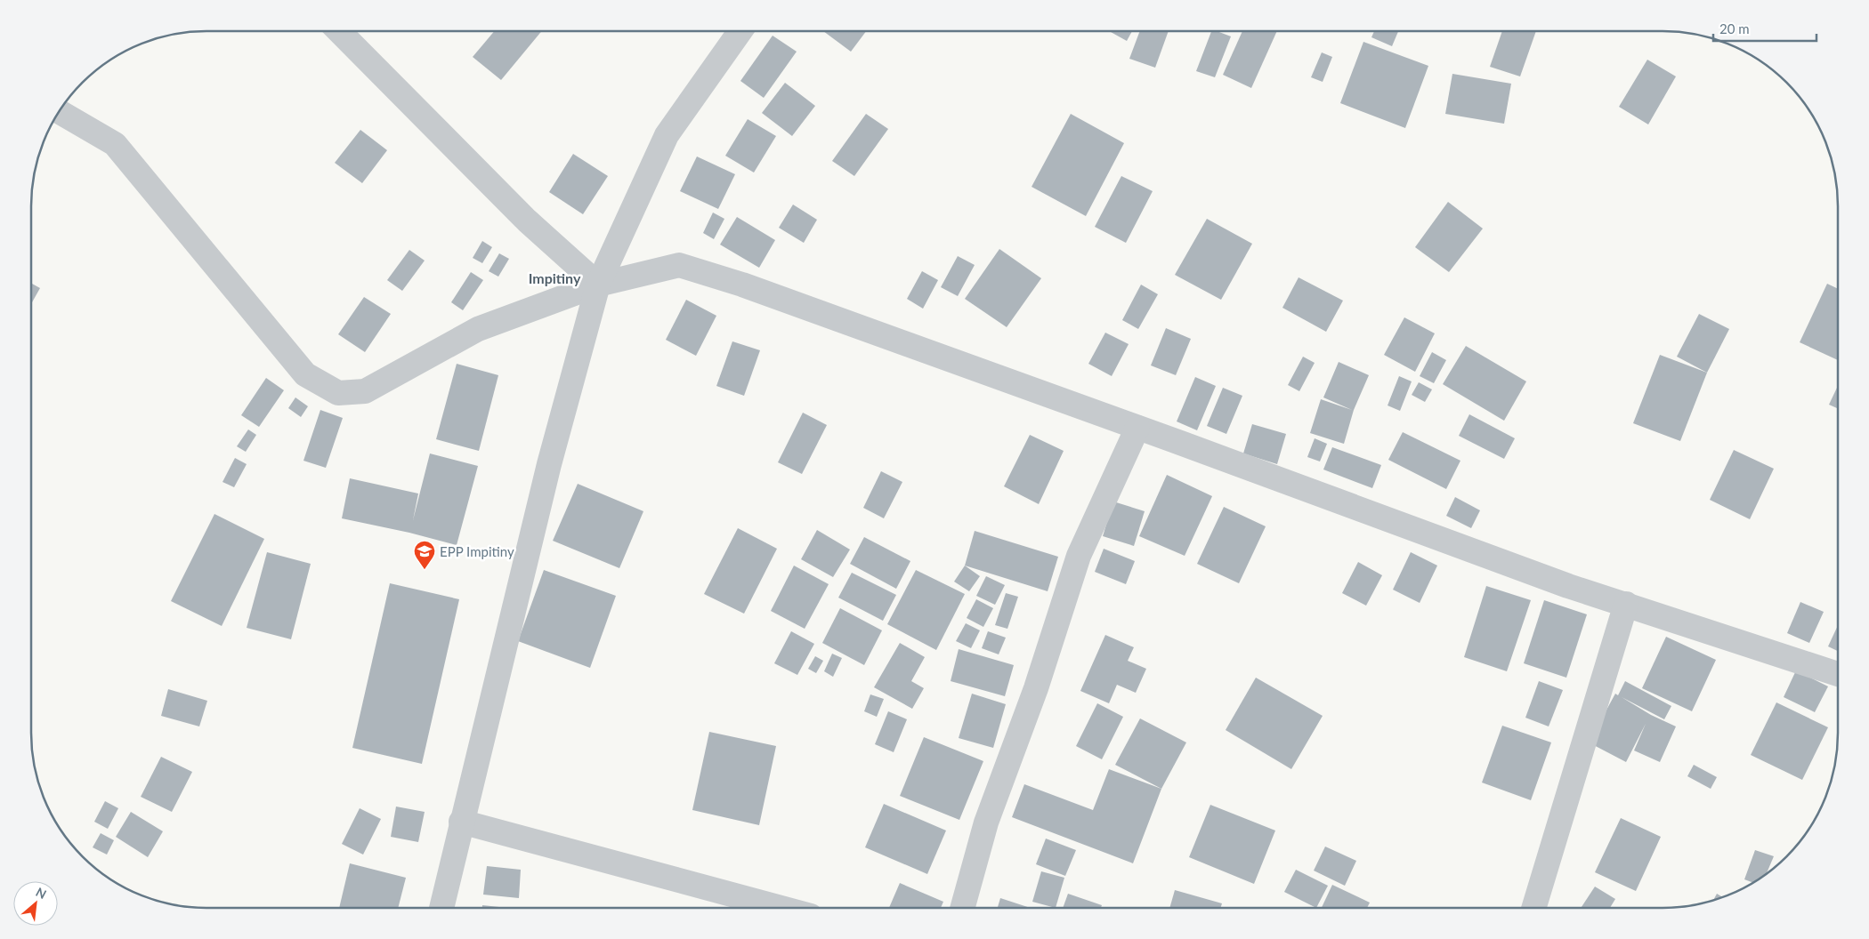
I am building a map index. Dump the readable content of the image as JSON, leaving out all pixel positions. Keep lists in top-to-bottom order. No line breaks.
{"districts":["Impitiny"],"places":{"school or university":["EPP Impitiny"]},"scale_bar":"20 m","north":"top right"}
